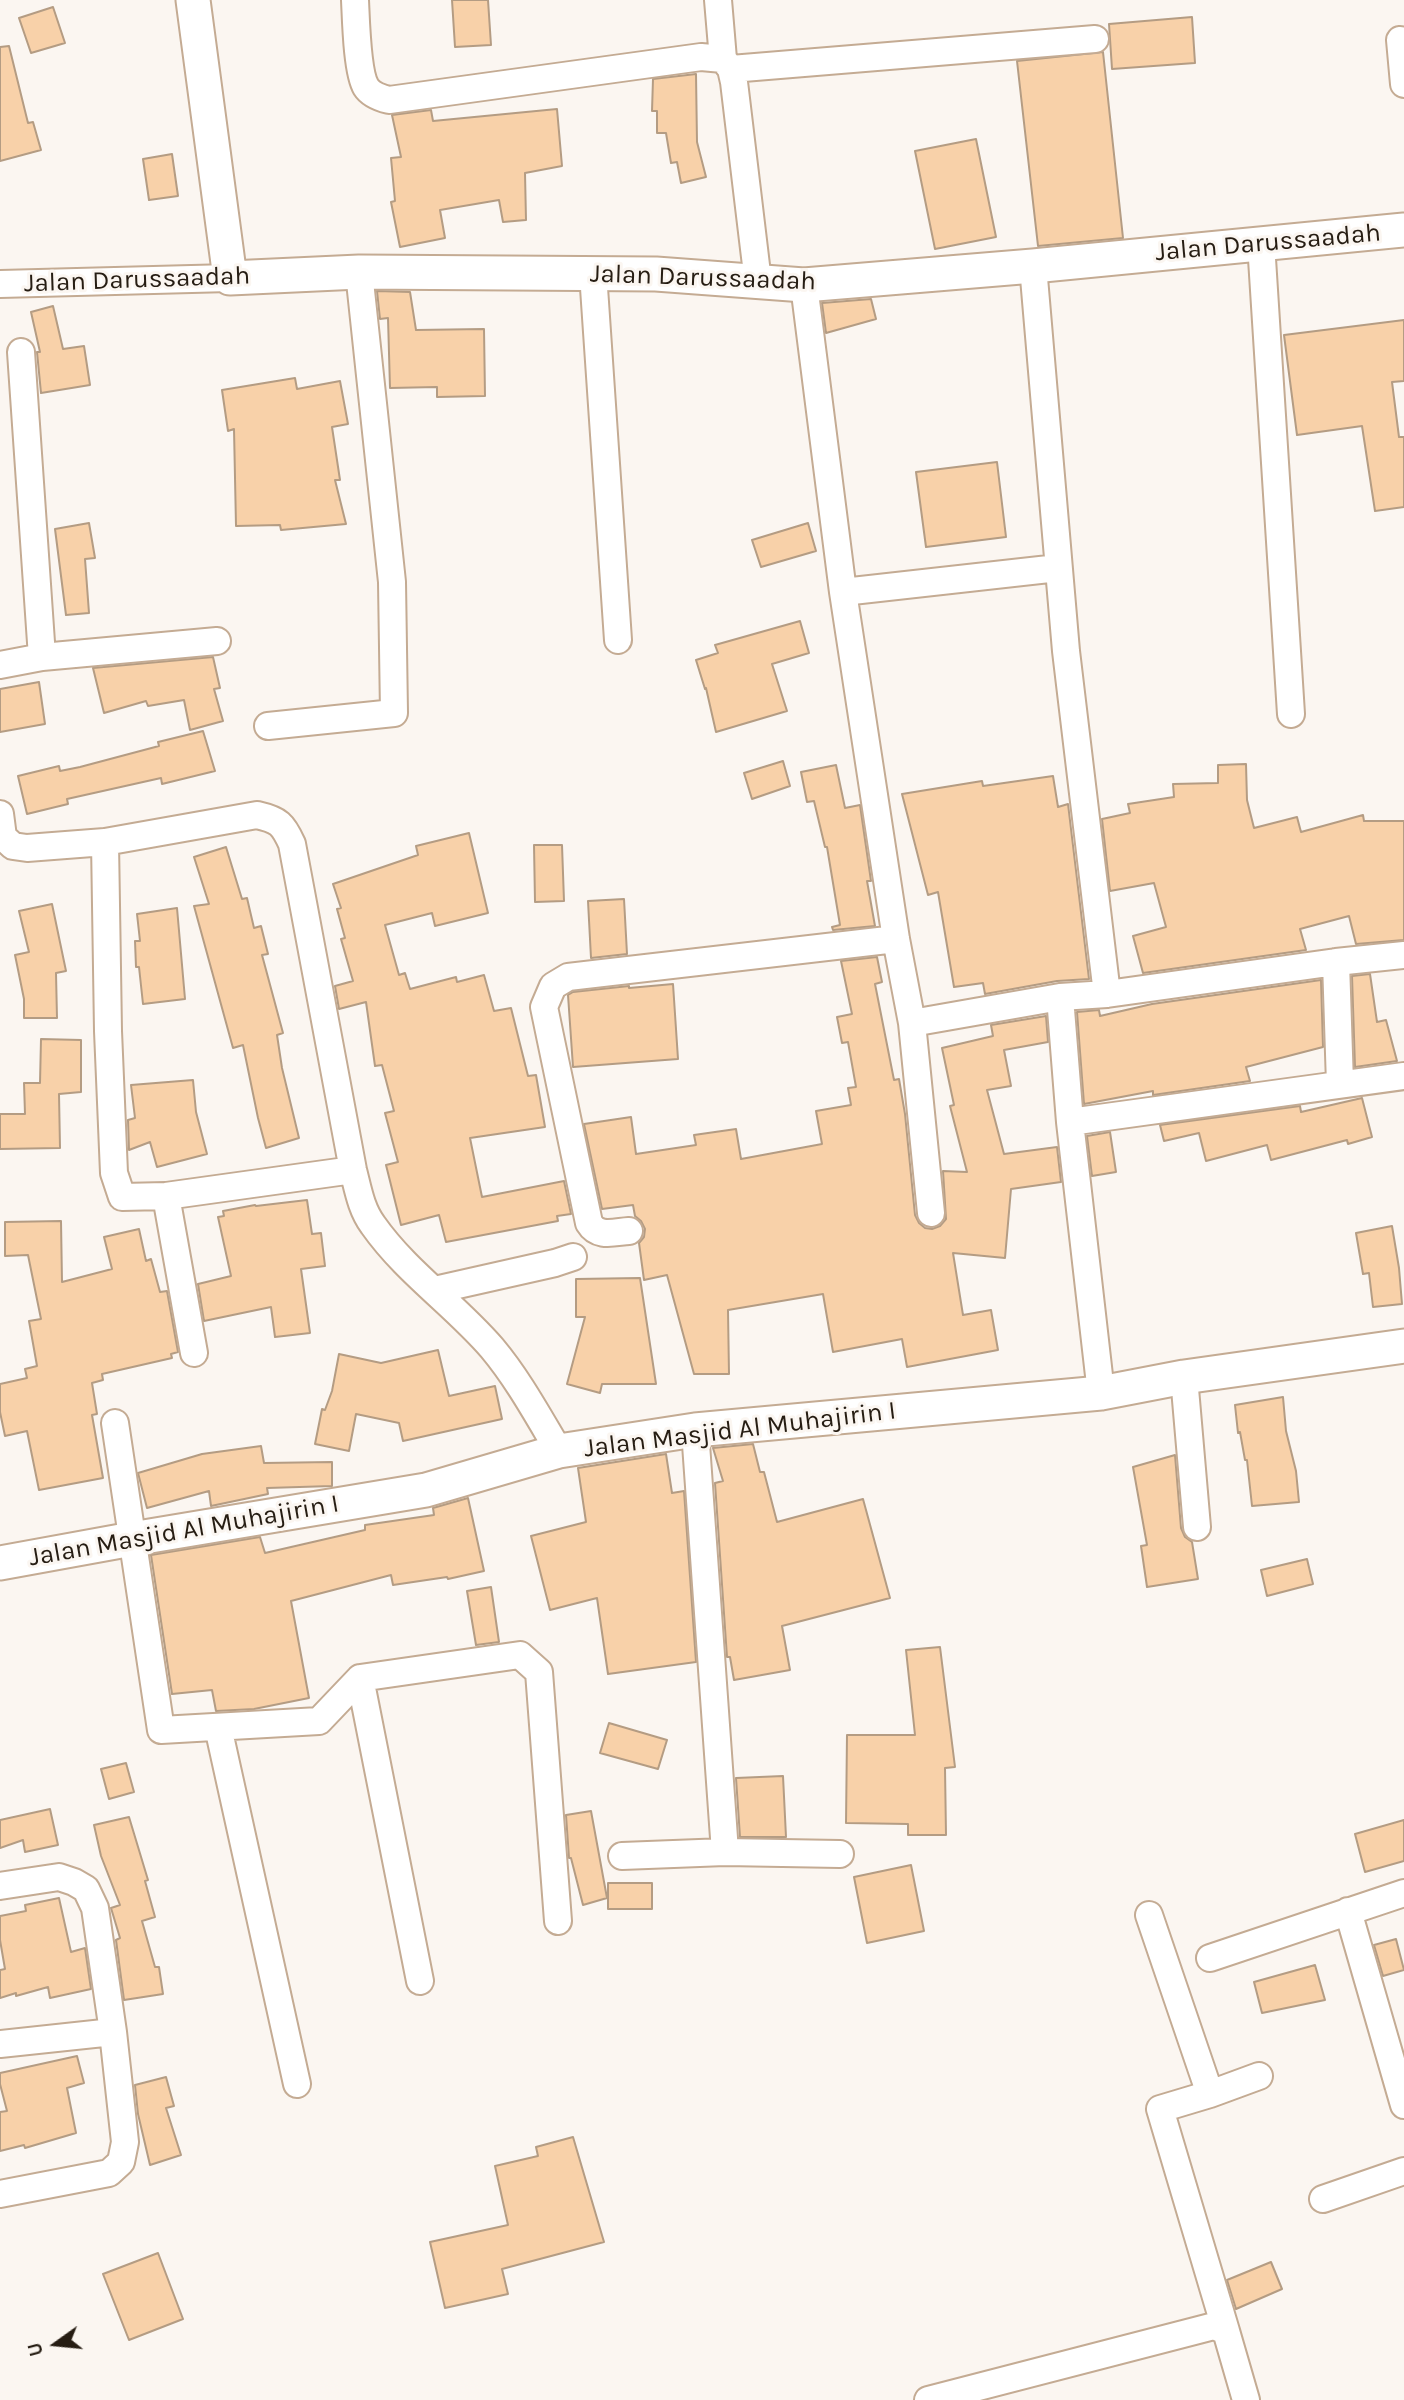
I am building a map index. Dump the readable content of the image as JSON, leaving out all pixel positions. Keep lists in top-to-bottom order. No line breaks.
{"streets":{"street":["Jalan Darussaadah","Jalan Masjid Al Muhajirin I"]},"north":"left"}
